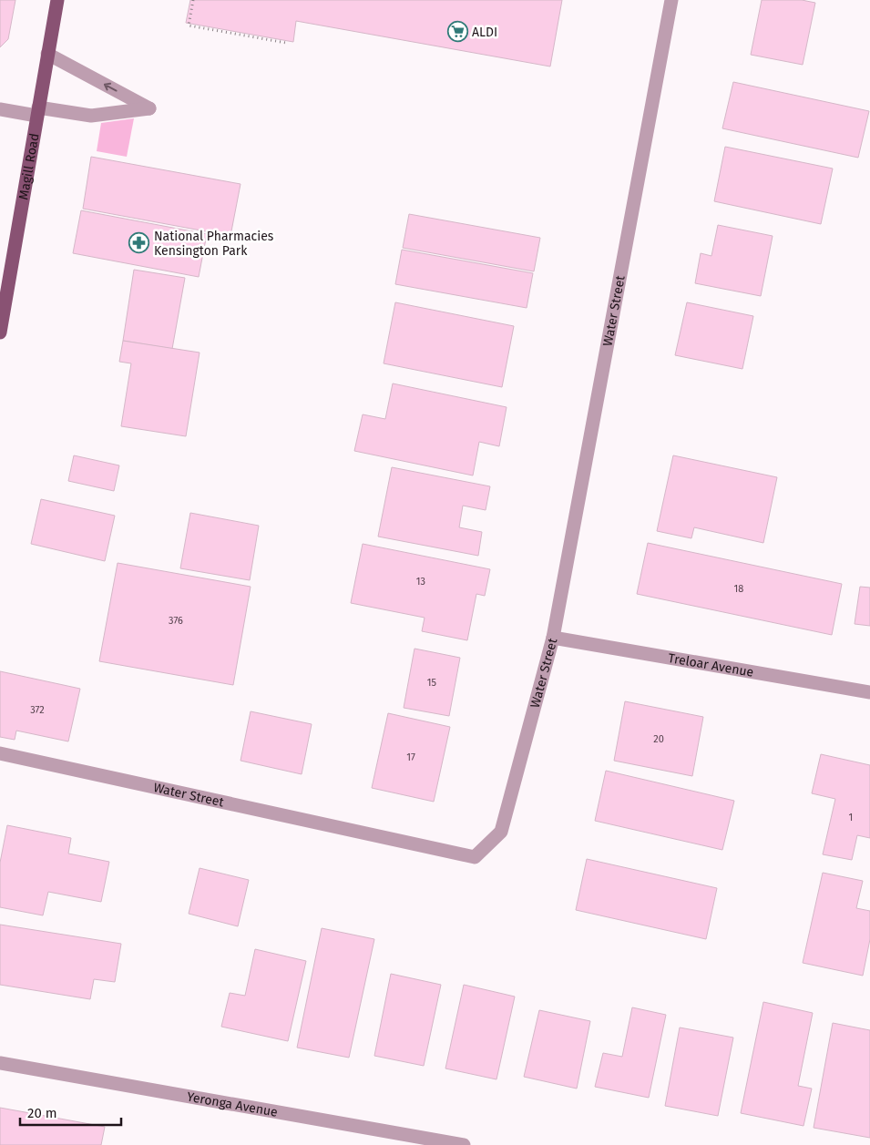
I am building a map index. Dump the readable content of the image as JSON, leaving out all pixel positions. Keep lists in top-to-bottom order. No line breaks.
{"streets":{"main road":["Magill Road"],"street":["Water Street","Treloar Avenue","Yeronga Avenue"]},"crossings":[["Water Street","Treloar Avenue"]],"places":{"supermarket":["ALDI"],"pharmacy":["National Pharmacies Kensington Park"]},"house_numbers":["13","18","376","15","372","20","17","1"],"scale_bar":"20 m"}
